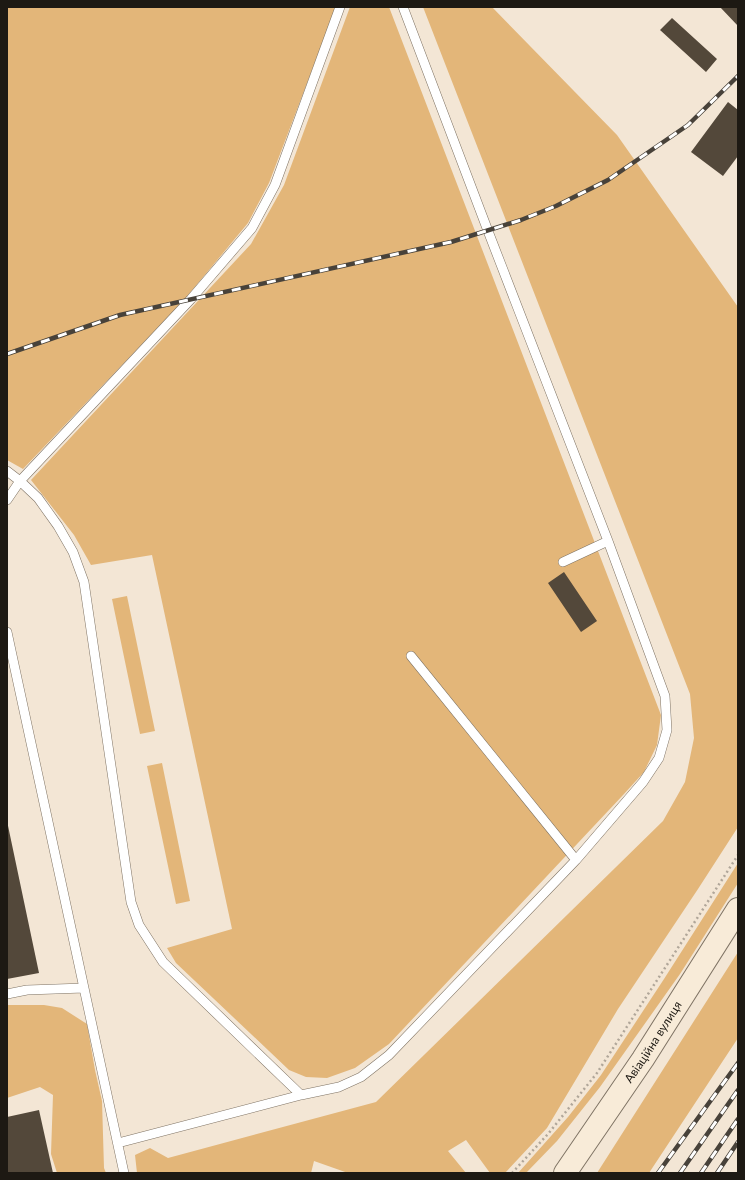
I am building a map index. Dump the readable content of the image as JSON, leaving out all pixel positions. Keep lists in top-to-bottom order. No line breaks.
{"streets":{"street":["Авіаційна вулиця"]}}
